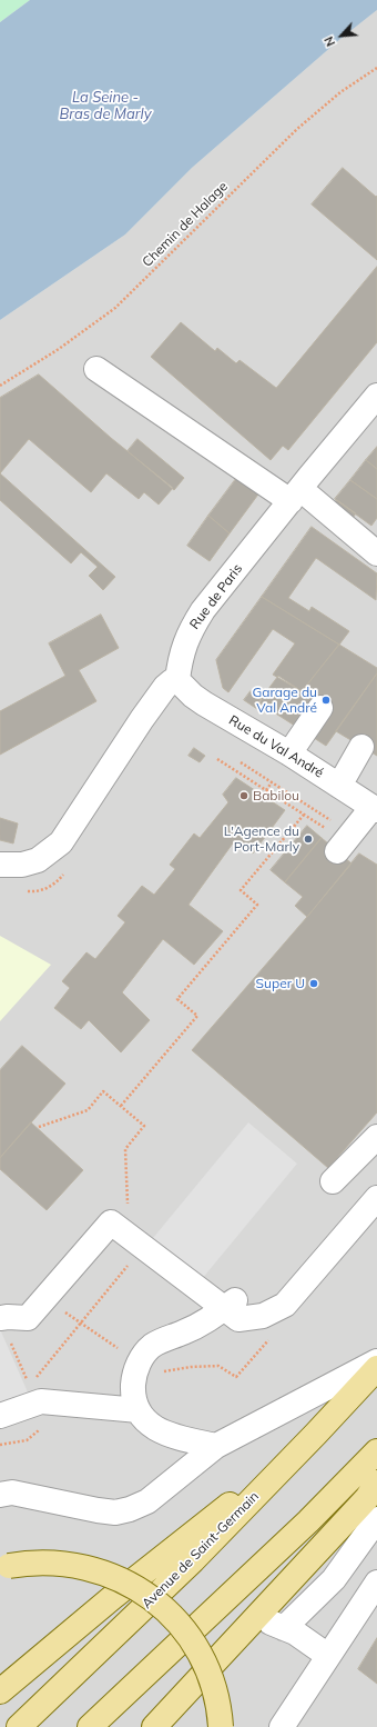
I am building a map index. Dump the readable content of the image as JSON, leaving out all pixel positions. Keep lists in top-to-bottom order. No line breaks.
{"streets":{"main road":["Avenue de Saint-Germain"],"street":["Rue de Paris","Rue du Val André"],"path":["Chemin de Halage"]},"crossings":[["Rue de Paris","Rue du Val André"]],"water":["La Seine - Bras de Marly"],"places":["Garage du Val André","Babilou","L'Agence du Port-Marly","Super U"],"north":"bottom left"}
